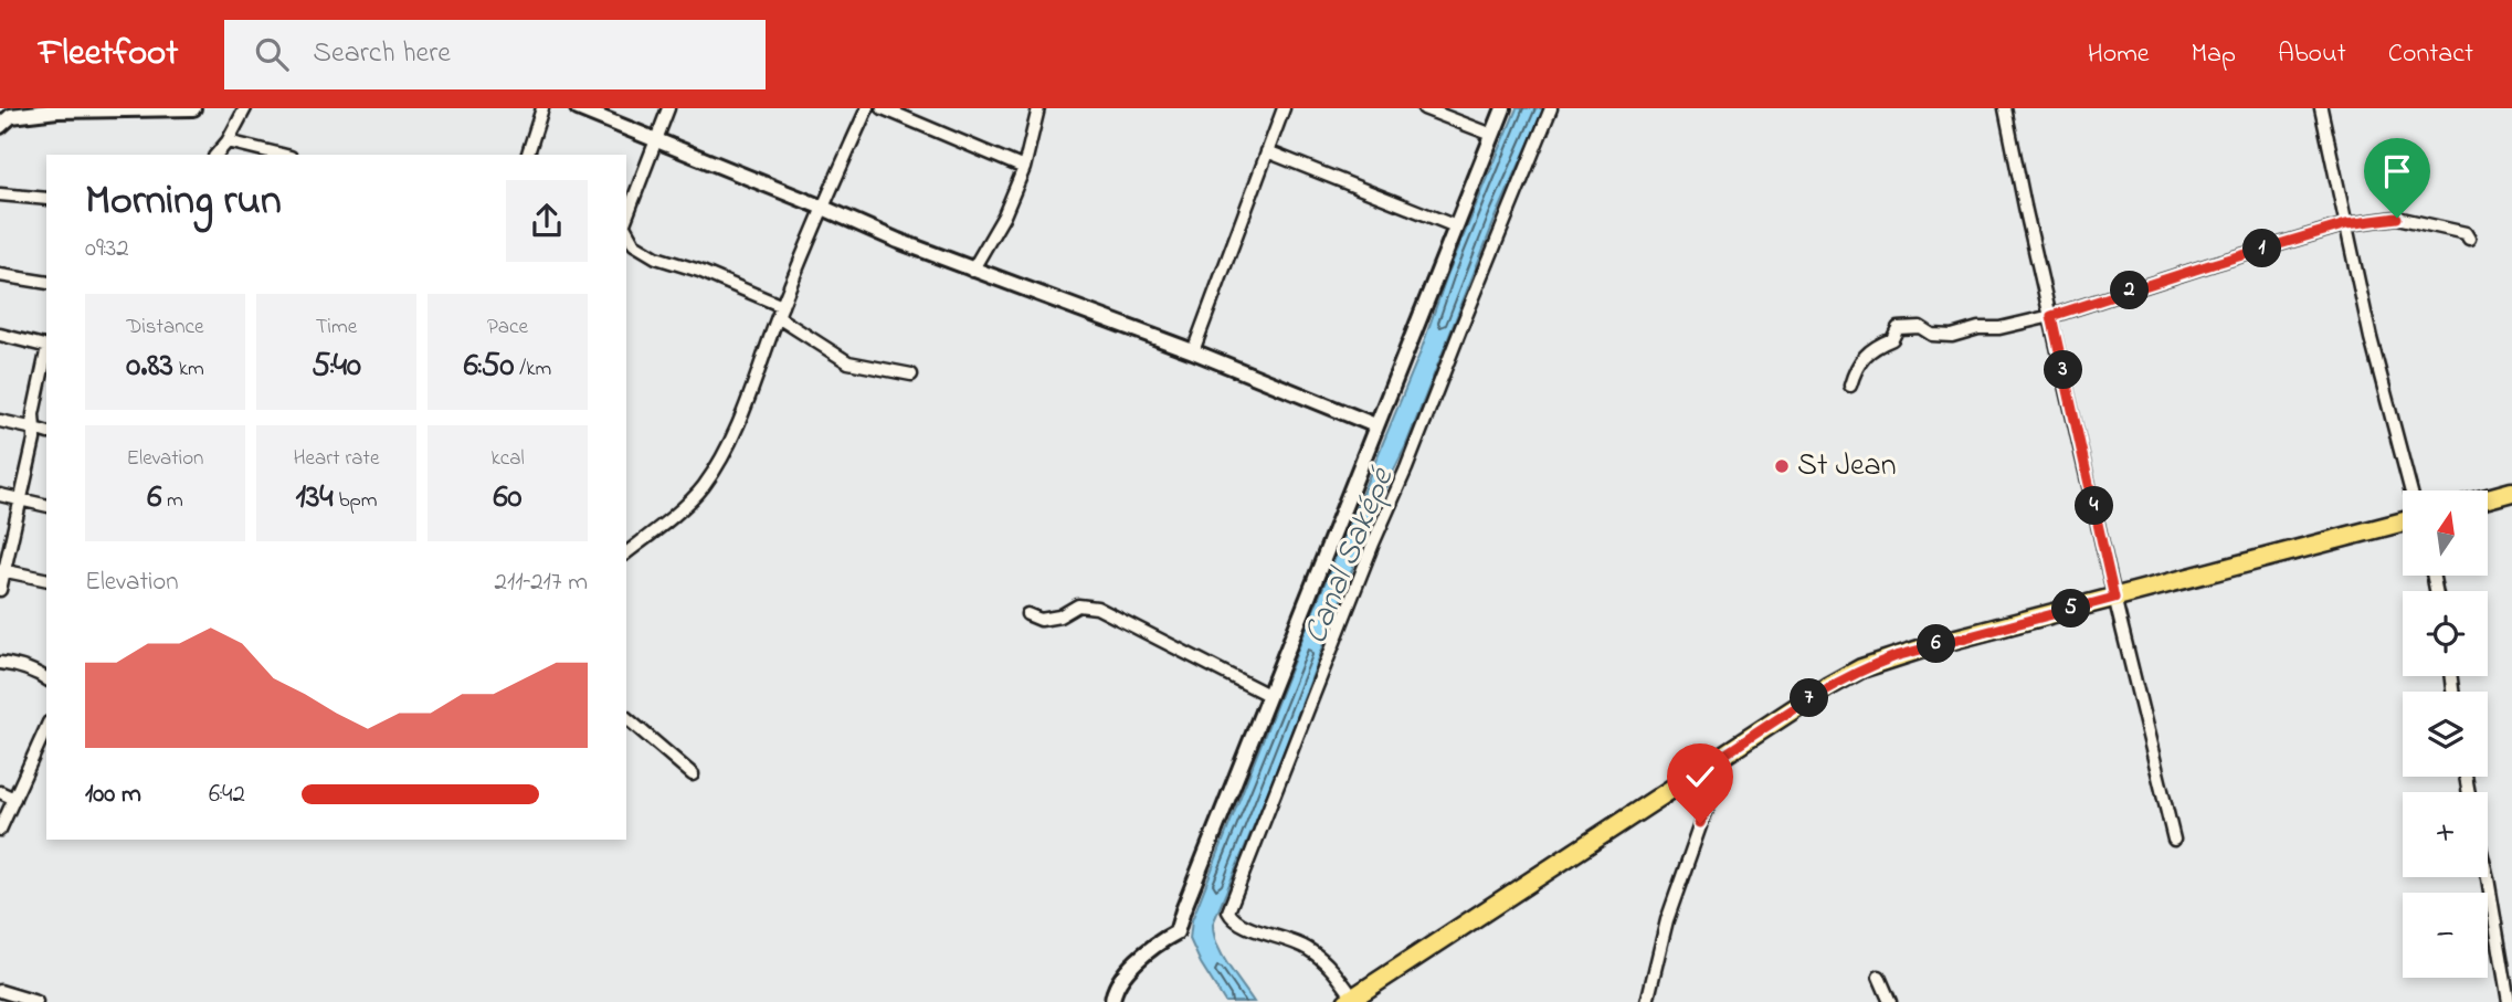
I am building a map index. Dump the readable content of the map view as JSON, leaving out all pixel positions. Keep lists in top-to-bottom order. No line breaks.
{"water":["Canal Saképé"],"places":["St Jean"],"north":"top","page":{"header":"Fleetfoot","search":"Search here","nav":["Home","Map","About","Contact"],"heading":["Morning run","09:32"],"pins":["1","2","3","4","5","6","7"],"stats":[["Distance","0.83 km"],["Time","5:40"],["Pace","6:50 /km"],["Elevation","6 m"],["Heart rate","134 bpm"],["kcal","60"]],"map_buttons":["+","−"],"chart":["Elevation","211–217 m"],"list":[{"name":"100 m","note":"6:42"}]}}
